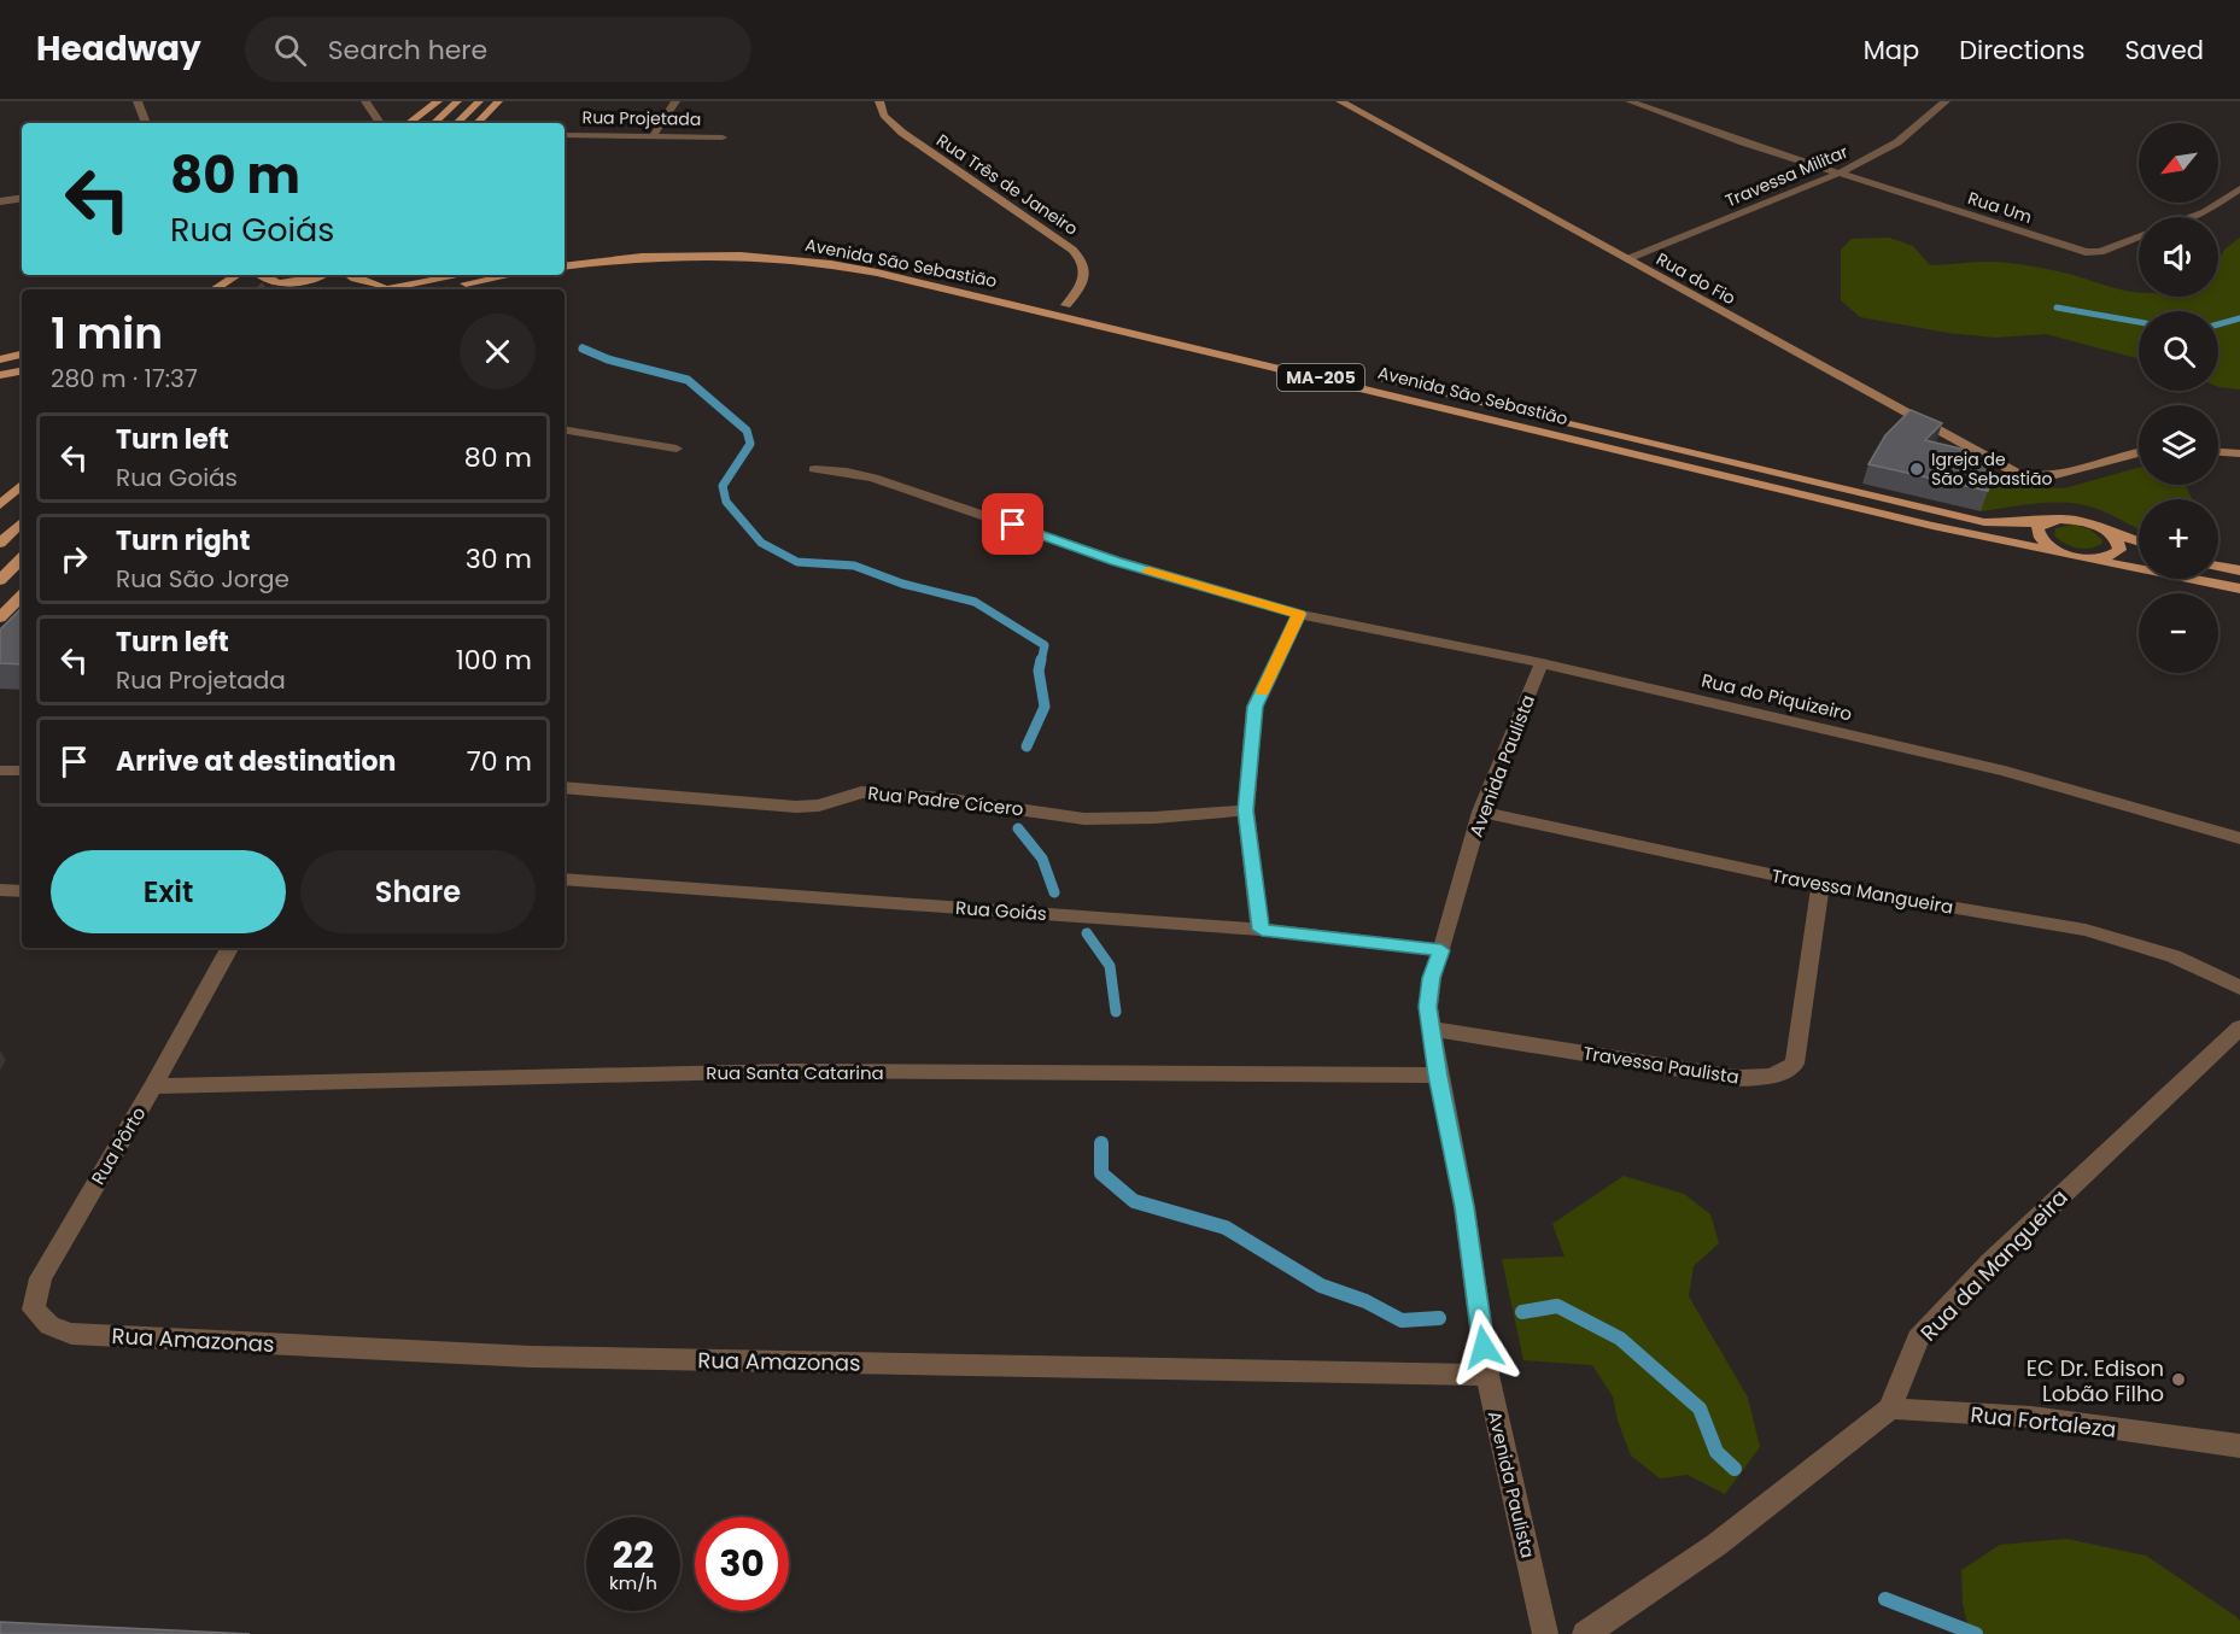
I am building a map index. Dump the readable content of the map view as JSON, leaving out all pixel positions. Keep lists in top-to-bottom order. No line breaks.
{"streets":{"main road":["Avenida São Sebastião","MA-205"],"street":["Rua Projetada","Travessa Militar","Rua Três de Janeiro","Rua Um","Rua do Fio","Rua do Piquizeiro","Avenida Paulista","Rua Padre Cícero","Travessa Mangueira","Rua Goiás","Travessa Paulista","Rua Santa Catarina","Rua Pôrto","Rua da Mangueira","Rua Amazonas","Rua Fortaleza"]},"crossings":[["Travessa Militar","Rua Um"],["Travessa Militar","Rua do Fio"],["Rua Três de Janeiro","Avenida São Sebastião"],["Rua do Piquizeiro","Avenida Paulista"],["Avenida Paulista","Travessa Mangueira"],["Avenida Paulista","Rua Goiás"],["Avenida Paulista","Travessa Paulista"],["Avenida Paulista","Rua Santa Catarina"],["Avenida Paulista","Rua Amazonas"],["Travessa Mangueira","Travessa Paulista"],["Rua Santa Catarina","Rua Pôrto"],["Rua Pôrto","Rua Amazonas"],["Rua da Mangueira","Rua Fortaleza"]],"places":["Igreja de São Sebastião","EC Dr. Edison Lobão Filho"],"north":"bottom left","page":{"header":"Headway","search":"Search here","nav":["Map","Directions","Saved"],"map_buttons":["+","−"],"turn":["80 m","Rua Goiás"],"heading":["1 min","280 m · 17:37"],"list":[{"name":"Turn left","note":"Rua Goiás","value":"80 m"},{"name":"Turn right","note":"Rua São Jorge","value":"30 m"},{"name":"Turn left","note":"Rua Projetada","value":"100 m"},{"name":"Arrive at destination","value":"70 m"}],"buttons":["Exit","Share"],"speed":"22 km/h","limit":"30"}}
